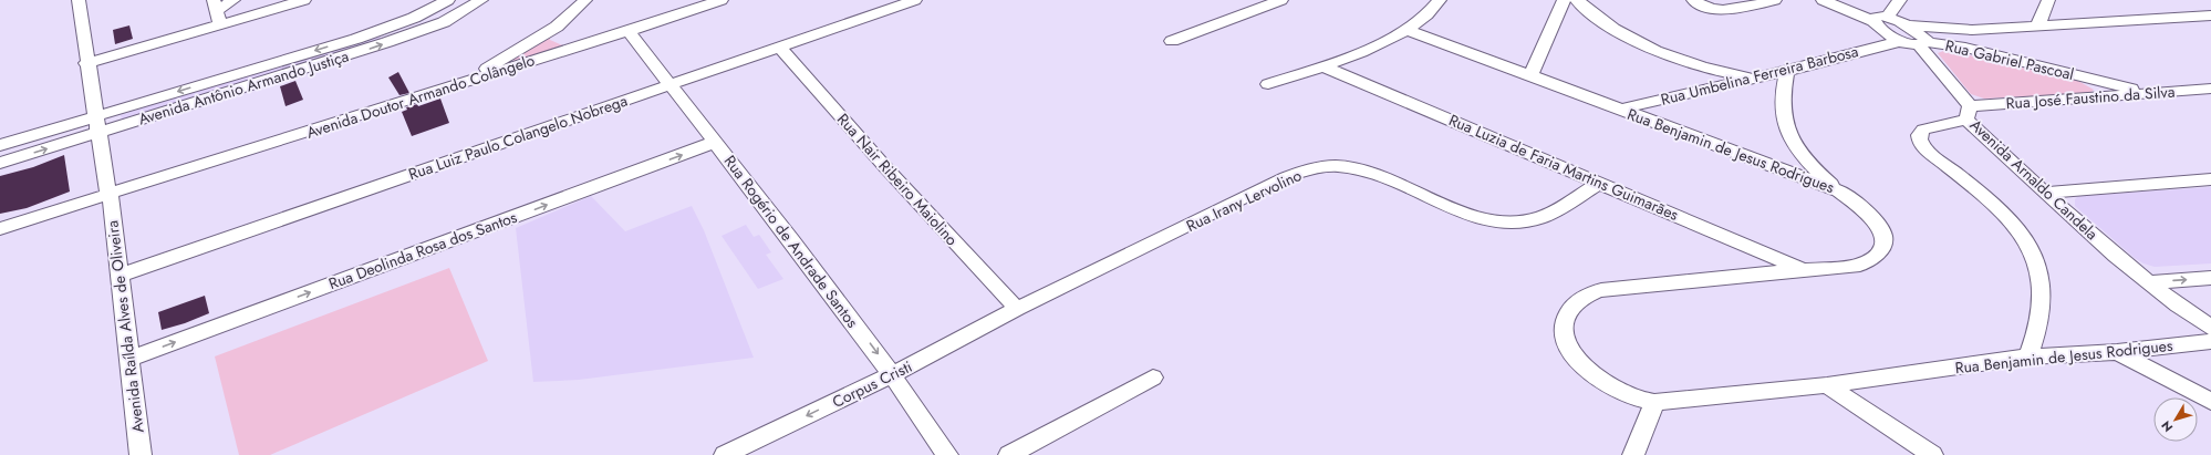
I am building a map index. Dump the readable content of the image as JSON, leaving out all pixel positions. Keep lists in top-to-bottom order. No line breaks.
{"streets":{"street":["Rua Gabriel Pascoal","Rua Umbelina Ferreira Barbosa","Avenida Antônio Armando Justiça","Avenida Doutor Armando Colângelo","Rua José Faustino da Silva","Rua Luiz Paulo Colangelo Nobrega","Rua Benjamin de Jesus Rodrigues","Rua Luzia de Faria Martins Guimarães","Rua Nair Ribeiro Maiolino","Avenida Arnaldo Candela","Rua Irany Lervolino","Rua Rogério de Andrade Santos","Rua Deolinda Rosa dos Santos","Avenida Raílda Alves de Oliveira","Corpus Cristi"]},"crossings":[["Rua Gabriel Pascoal","Rua José Faustino da Silva"],["Rua Gabriel Pascoal","Avenida Arnaldo Candela"],["Rua Umbelina Ferreira Barbosa","Rua Benjamin de Jesus Rodrigues"],["Avenida Antônio Armando Justiça","Avenida Raílda Alves de Oliveira"],["Avenida Doutor Armando Colângelo","Rua Rogério de Andrade Santos"],["Avenida Doutor Armando Colângelo","Avenida Raílda Alves de Oliveira"],["Rua José Faustino da Silva","Rua Benjamin de Jesus Rodrigues"],["Rua José Faustino da Silva","Avenida Arnaldo Candela"],["Rua Luiz Paulo Colangelo Nobrega","Rua Nair Ribeiro Maiolino"],["Rua Luiz Paulo Colangelo Nobrega","Rua Rogério de Andrade Santos"],["Rua Luiz Paulo Colangelo Nobrega","Avenida Raílda Alves de Oliveira"],["Rua Benjamin de Jesus Rodrigues","Rua Luzia de Faria Martins Guimarães"],["Rua Luzia de Faria Martins Guimarães","Rua Irany Lervolino"],["Rua Nair Ribeiro Maiolino","Rua Irany Lervolino"],["Rua Nair Ribeiro Maiolino","Corpus Cristi"],["Rua Irany Lervolino","Corpus Cristi"],["Rua Rogério de Andrade Santos","Rua Deolinda Rosa dos Santos"],["Rua Rogério de Andrade Santos","Corpus Cristi"],["Rua Deolinda Rosa dos Santos","Avenida Raílda Alves de Oliveira"]],"one_way":["Rua Rogério de Andrade Santos","Rua Deolinda Rosa dos Santos","Corpus Cristi"],"north":"bottom left"}
